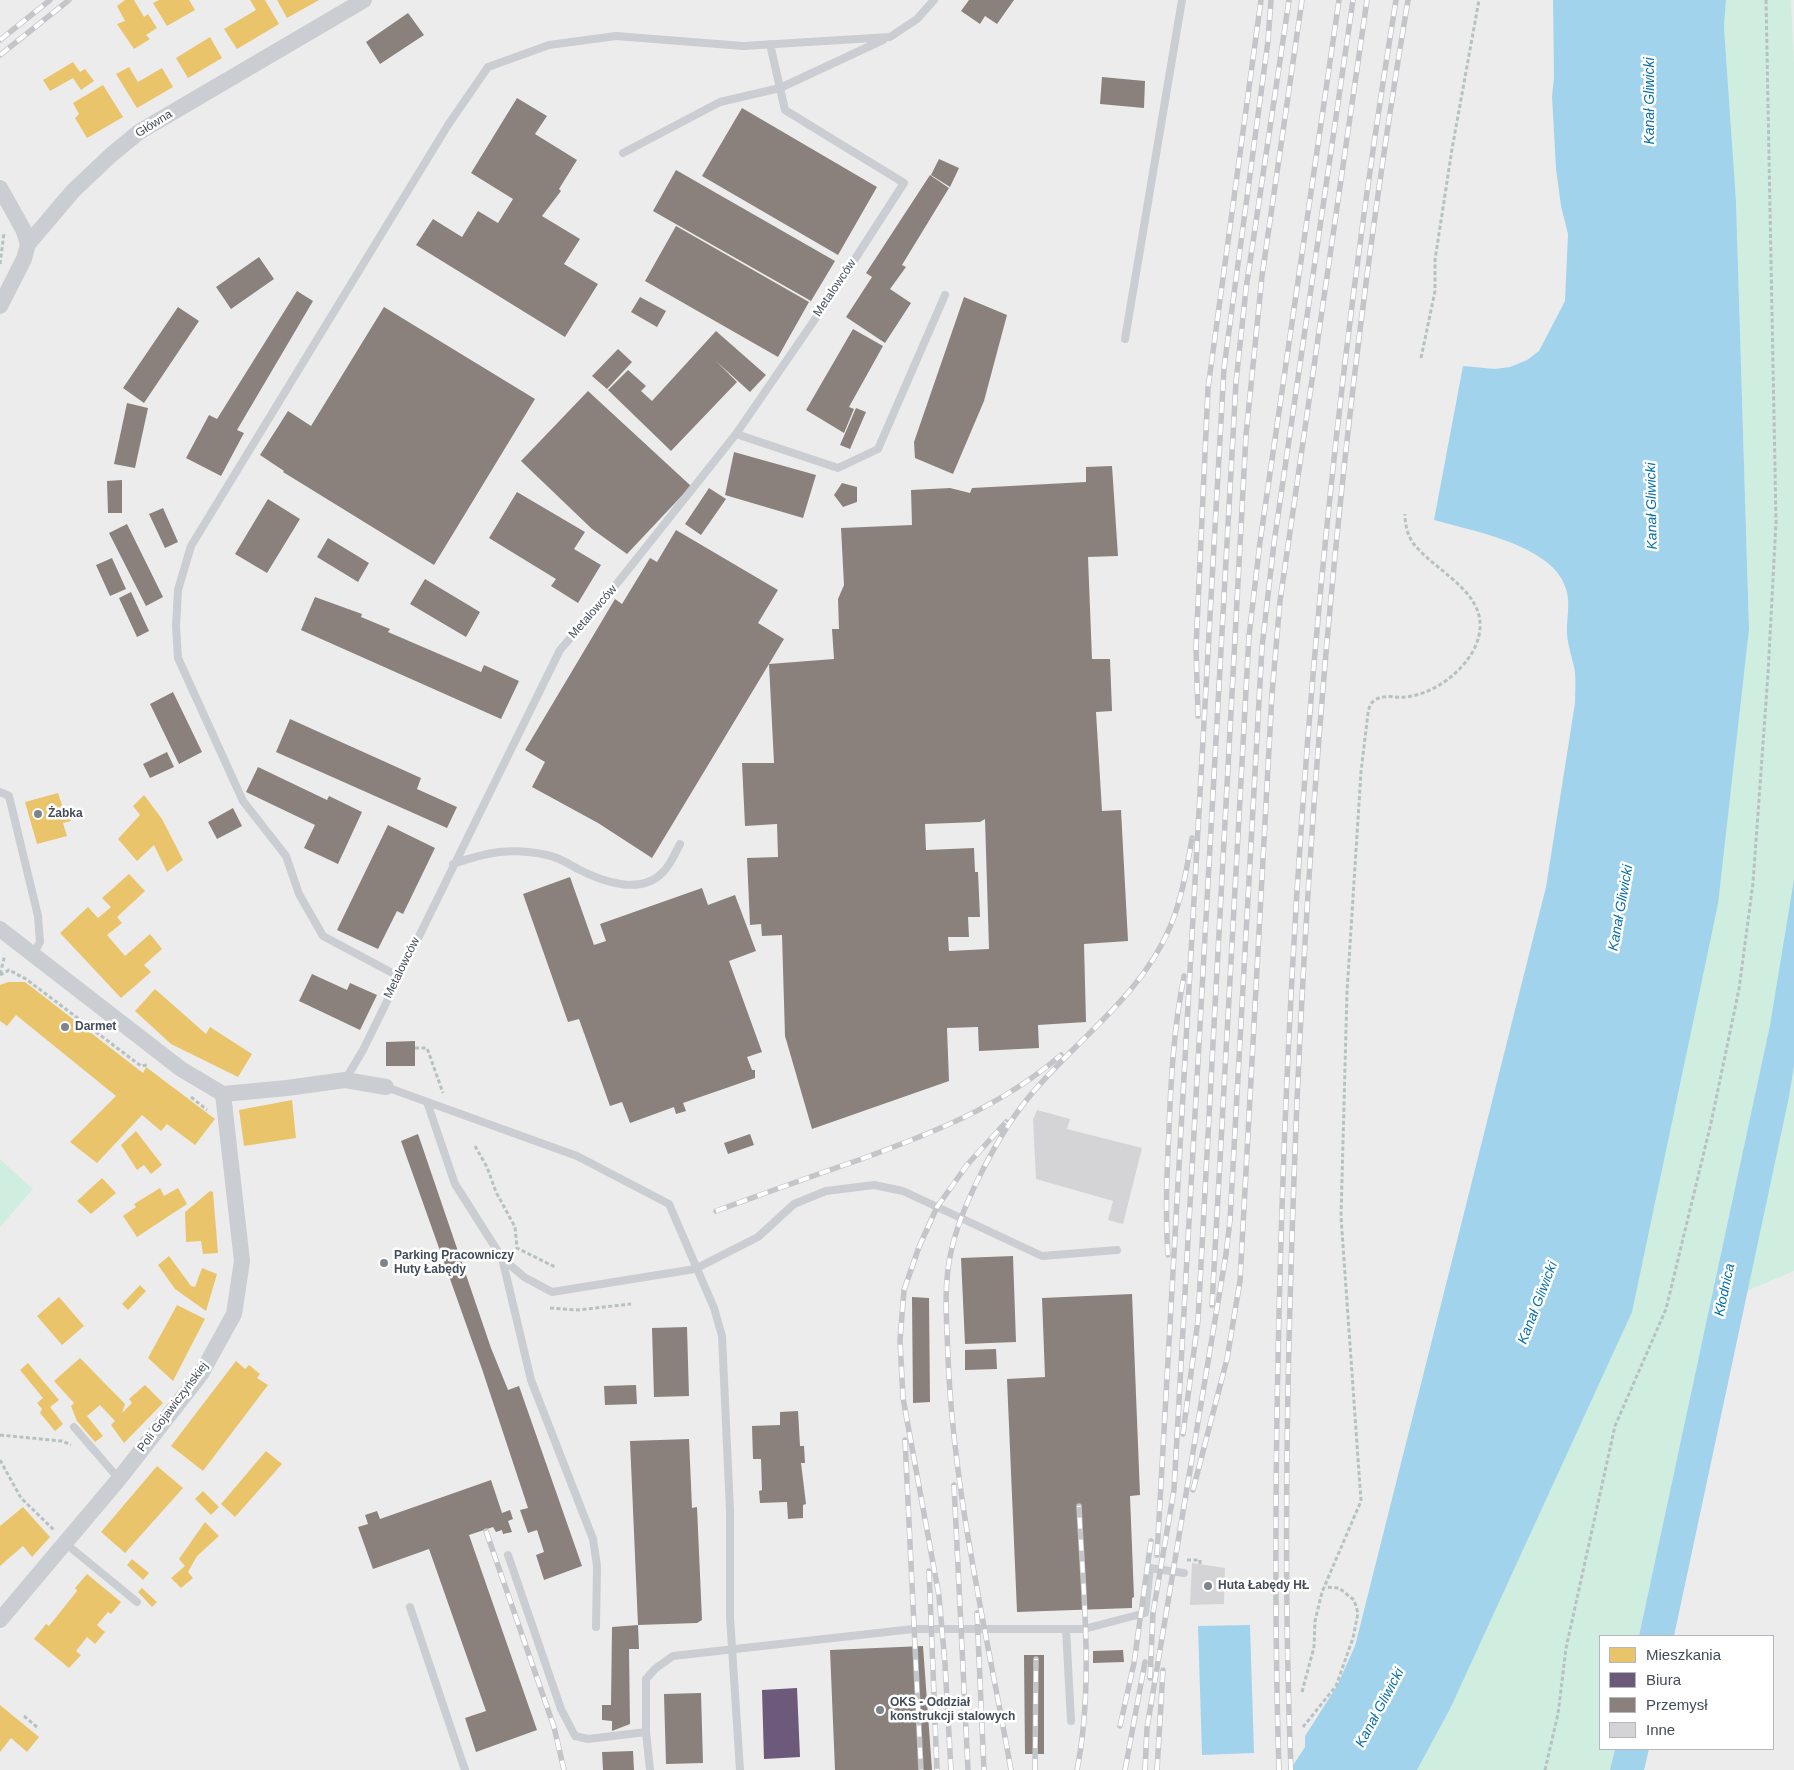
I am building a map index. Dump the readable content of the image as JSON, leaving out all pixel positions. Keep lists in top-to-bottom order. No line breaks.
{"streets":{"street":["Główna","Poli Gojawiczyńskiej"],"lane":["Metalowców"]},"water":["Kanał Gliwicki","Kłodnica"],"places":["Żabka","Darmet","Parking Pracowniczy Huty Łabędy","Huta Łabędy HŁ","OKS - Oddział konstrukcji stalowych"],"legend":["Mieszkania","Biura","Przemysł","Inne"]}
